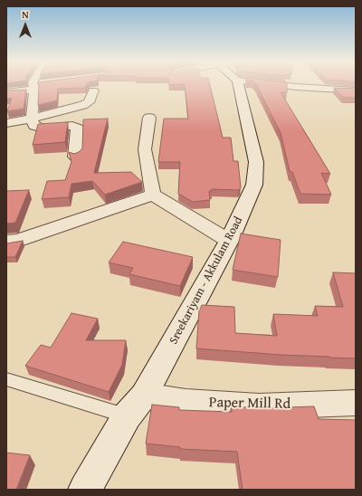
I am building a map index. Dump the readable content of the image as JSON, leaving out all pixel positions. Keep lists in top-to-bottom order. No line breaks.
{"streets":{"main road":["Sreekariyam - Akkulam Road"],"street":["Paper Mill Rd"]},"crossings":[["Sreekariyam - Akkulam Road","Paper Mill Rd"]],"north":"top"}
